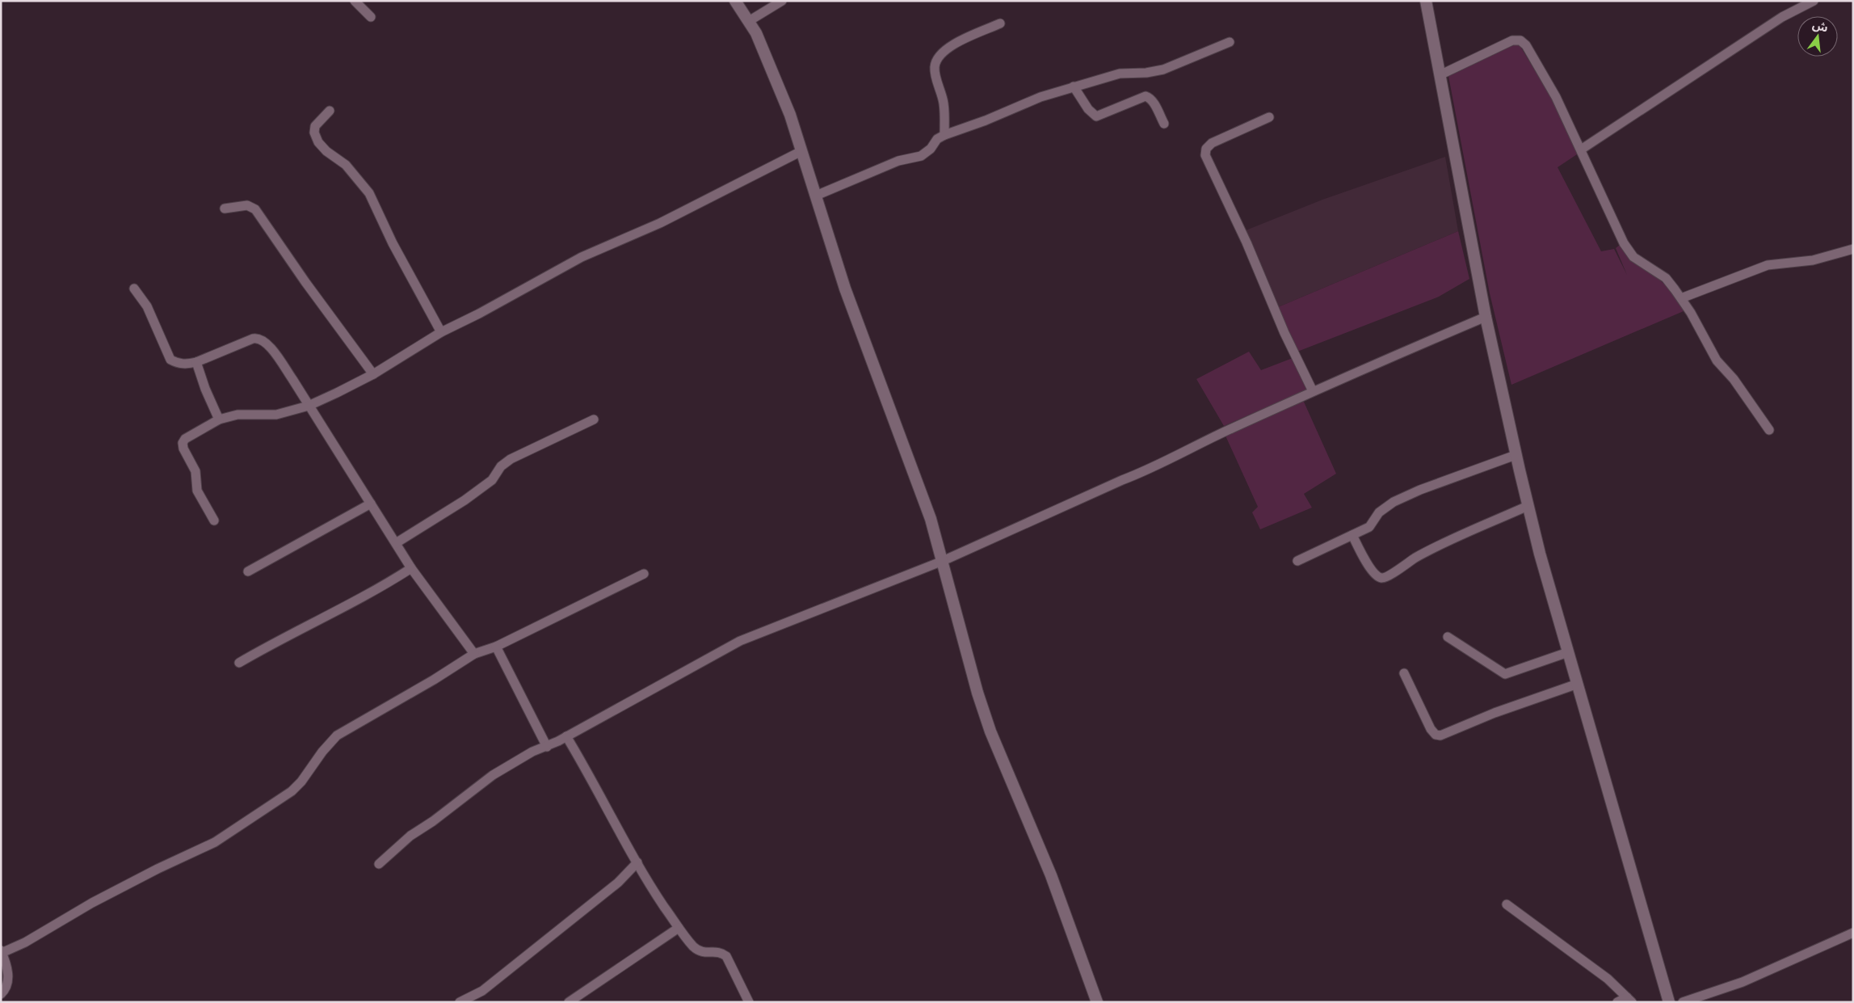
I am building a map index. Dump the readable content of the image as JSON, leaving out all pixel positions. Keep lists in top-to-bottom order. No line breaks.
{"north":"top"}
